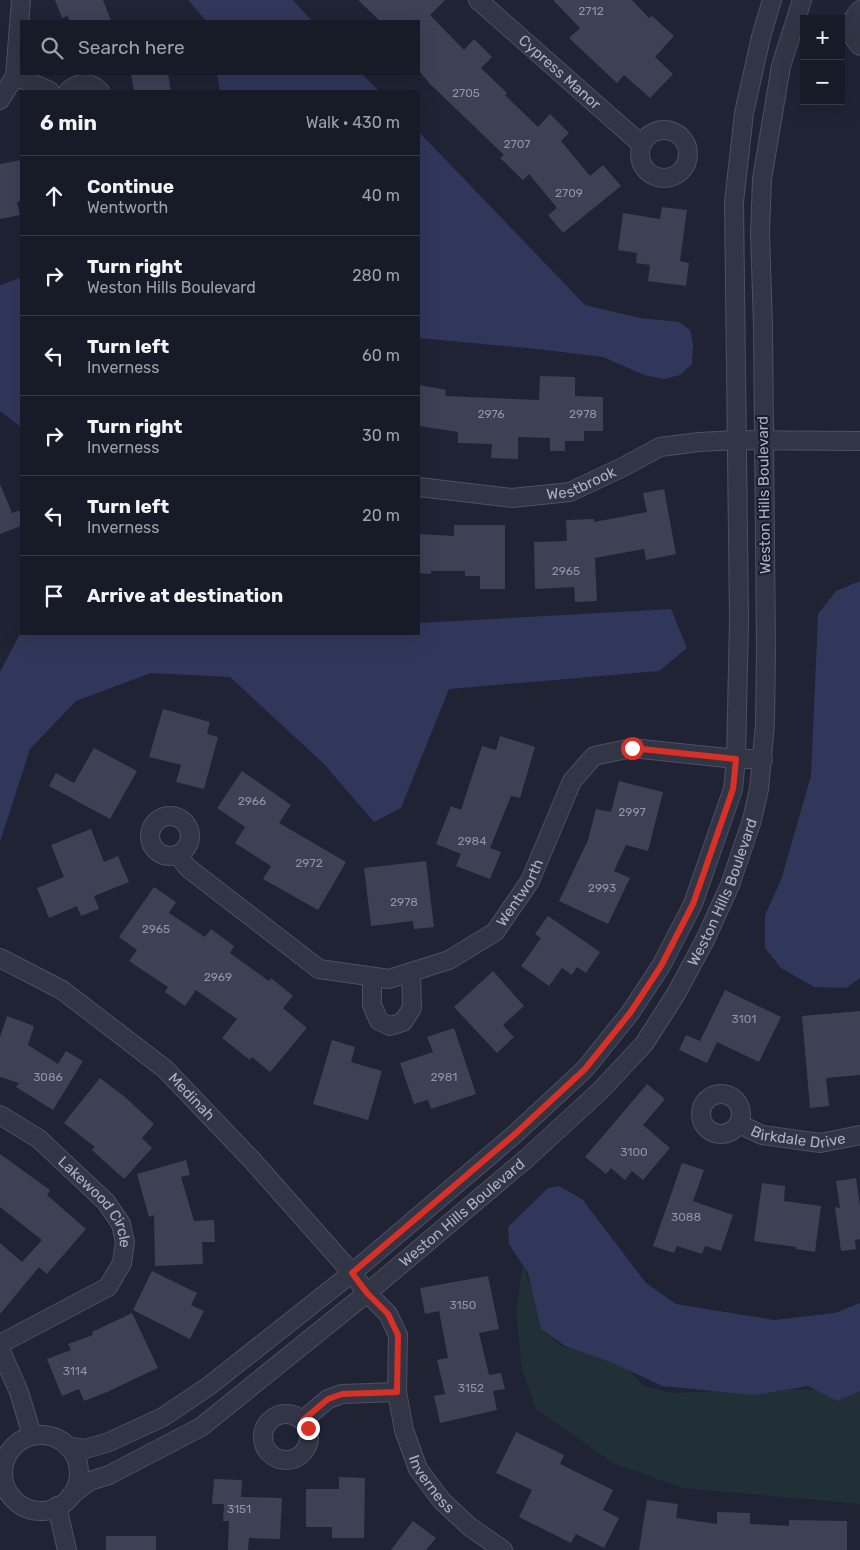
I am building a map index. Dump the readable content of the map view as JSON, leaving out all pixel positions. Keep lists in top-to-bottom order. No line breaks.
{"streets":{"street":["Cypress Manor","Westbrook","Weston Hills Boulevard","Wentworth","Medinah","Birkdale Drive","Lakewood Circle","Inverness"]},"crossings":[["Westbrook","Weston Hills Boulevard"],["Weston Hills Boulevard","Wentworth"],["Weston Hills Boulevard","Medinah"],["Weston Hills Boulevard","Inverness"],["Medinah","Inverness"]],"house_numbers":["2712","2705","2707","2709","2976","2978","2965","2966","2997","2984","2972","2993","2978","2965","2969","3101","3086","2981","3100","3088","3150","3114","3152","3151"],"page":{"map_buttons":["+","−"],"search":"Search here","heading":["6 min","Walk · 430 m"],"list":[["Continue","Wentworth","40 m"],["Turn right","Weston Hills Boulevard","280 m"],["Turn left","Inverness","60 m"],["Turn right","Inverness","30 m"],["Turn left","Inverness","20 m"],"Arrive at destination"]}}
